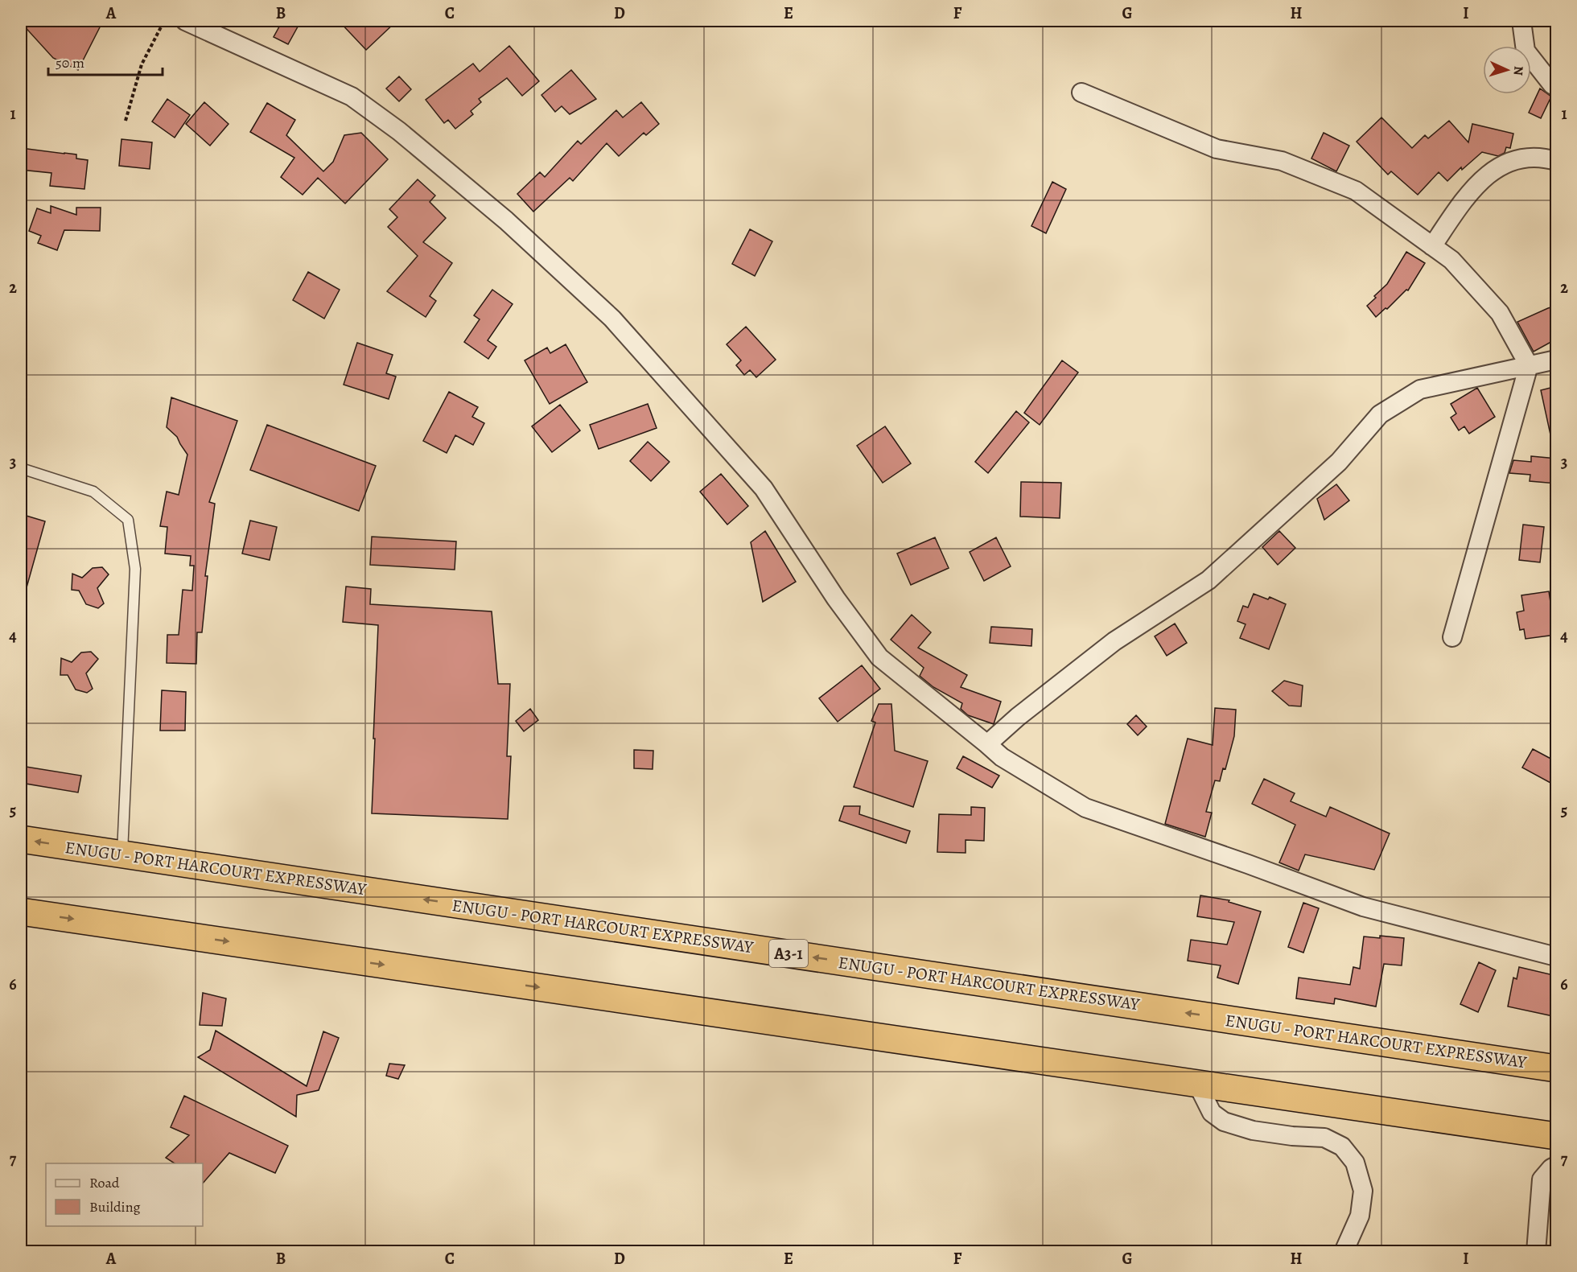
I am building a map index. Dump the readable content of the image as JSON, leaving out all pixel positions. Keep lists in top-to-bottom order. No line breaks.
{"streets":{"highway":["ENUGU - PORT HARCOURT EXPRESSWAY","A3-1"]},"legend":["Road","Building"],"scale_bar":"50 m","north":"right","grid":{"columns":["A","B","C","D","E","F","G","H","I"],"rows":["1","2","3","4","5","6","7"]}}
